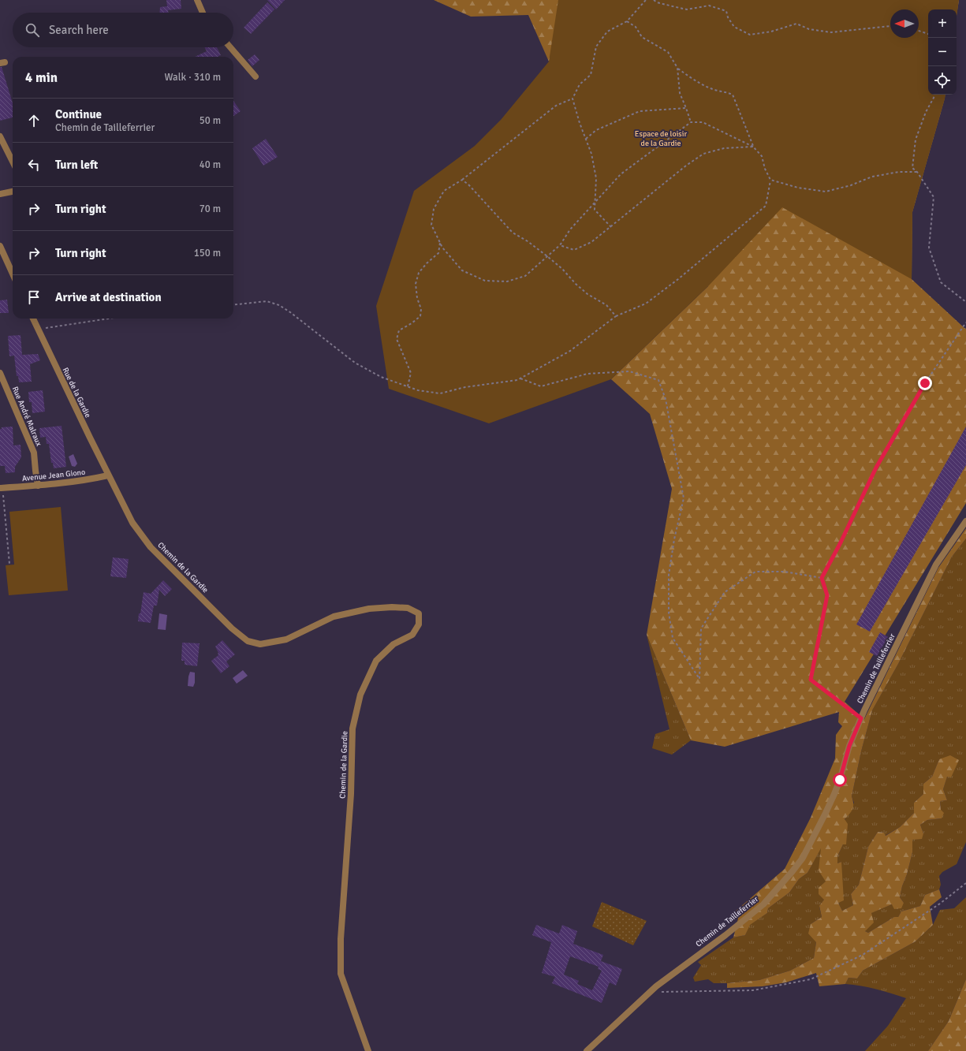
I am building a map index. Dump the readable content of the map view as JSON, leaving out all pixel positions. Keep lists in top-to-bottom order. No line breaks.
{"streets":{"street":["Rue de la Gardie","Rue André Malraux","Avenue Jean Giono","Chemin de la Gardie","Chemin de Tailleferrier"]},"crossings":[["Rue de la Gardie","Avenue Jean Giono"],["Rue de la Gardie","Chemin de la Gardie"],["Rue André Malraux","Avenue Jean Giono"],["Avenue Jean Giono","Chemin de la Gardie"]],"parks":["Espace de loisir de la Gardie"],"north":"left","page":{"map_buttons":["+","−"],"search":"Search here","heading":["4 min","Walk · 310 m"],"list":[["Continue","Chemin de Tailleferrier","50 m"],["Turn left","40 m"],["Turn right","70 m"],["Turn right","150 m"],"Arrive at destination"]}}
